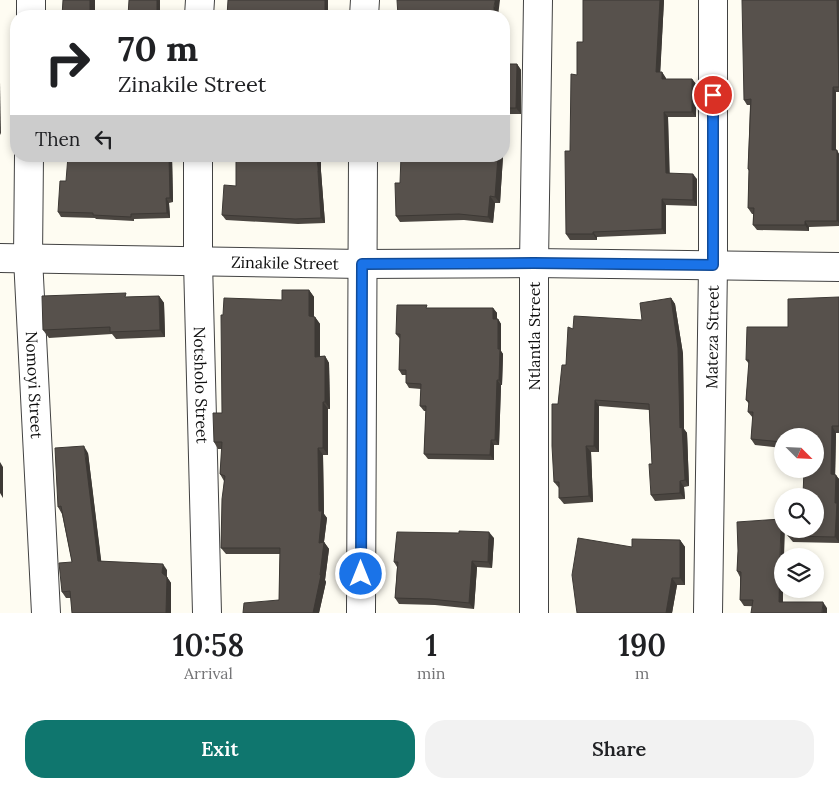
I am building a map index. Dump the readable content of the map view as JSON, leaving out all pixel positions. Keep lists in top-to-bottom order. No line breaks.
{"streets":{"street":["Zinakile Street","Ntlantla Street","Mateza Street","Nomoyi Street","Notsholo Street"]},"crossings":[["Zinakile Street","Ntlantla Street"],["Zinakile Street","Mateza Street"],["Zinakile Street","Nomoyi Street"],["Zinakile Street","Notsholo Street"]],"north":"bottom right","page":{"turn":["70 m","Zinakile Street"],"then":"Then","eta":["10:58","Arrival","1","min","190","m"],"buttons":["Exit","Share"]}}
